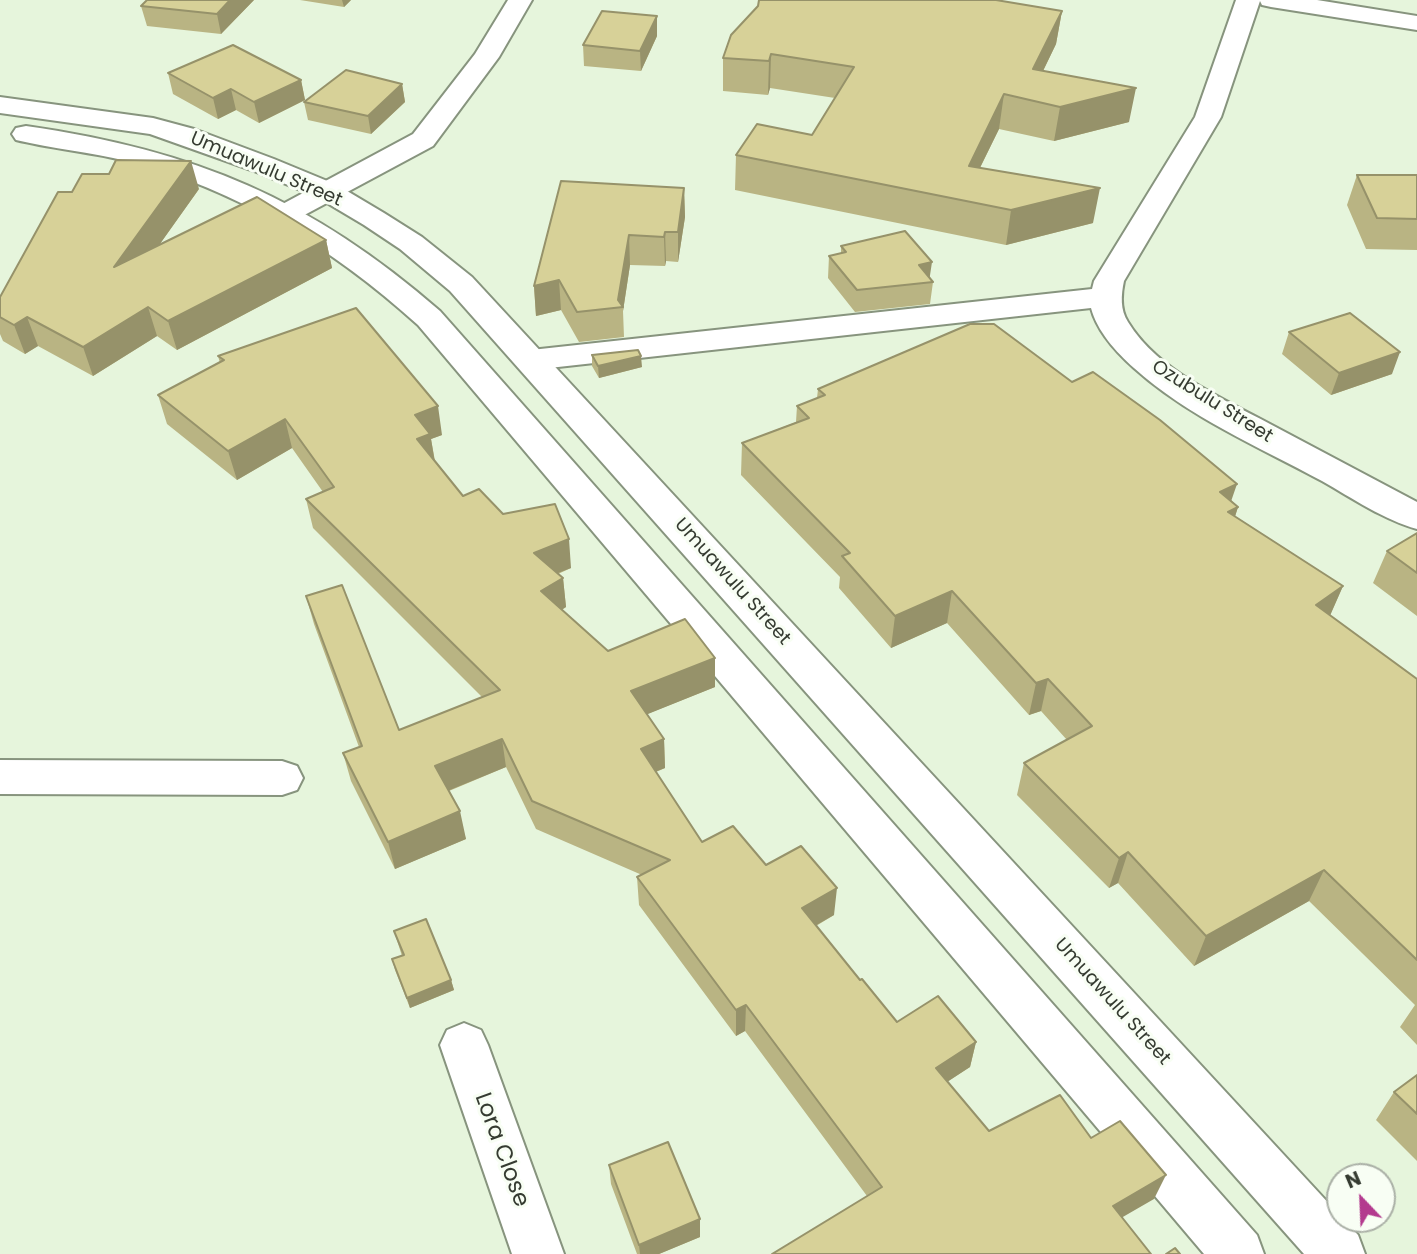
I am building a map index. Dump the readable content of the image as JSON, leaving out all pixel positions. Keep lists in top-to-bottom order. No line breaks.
{"streets":{"main road":["Umuawulu Street","Ozubulu Street","Lora Close"]},"north":"top left"}
